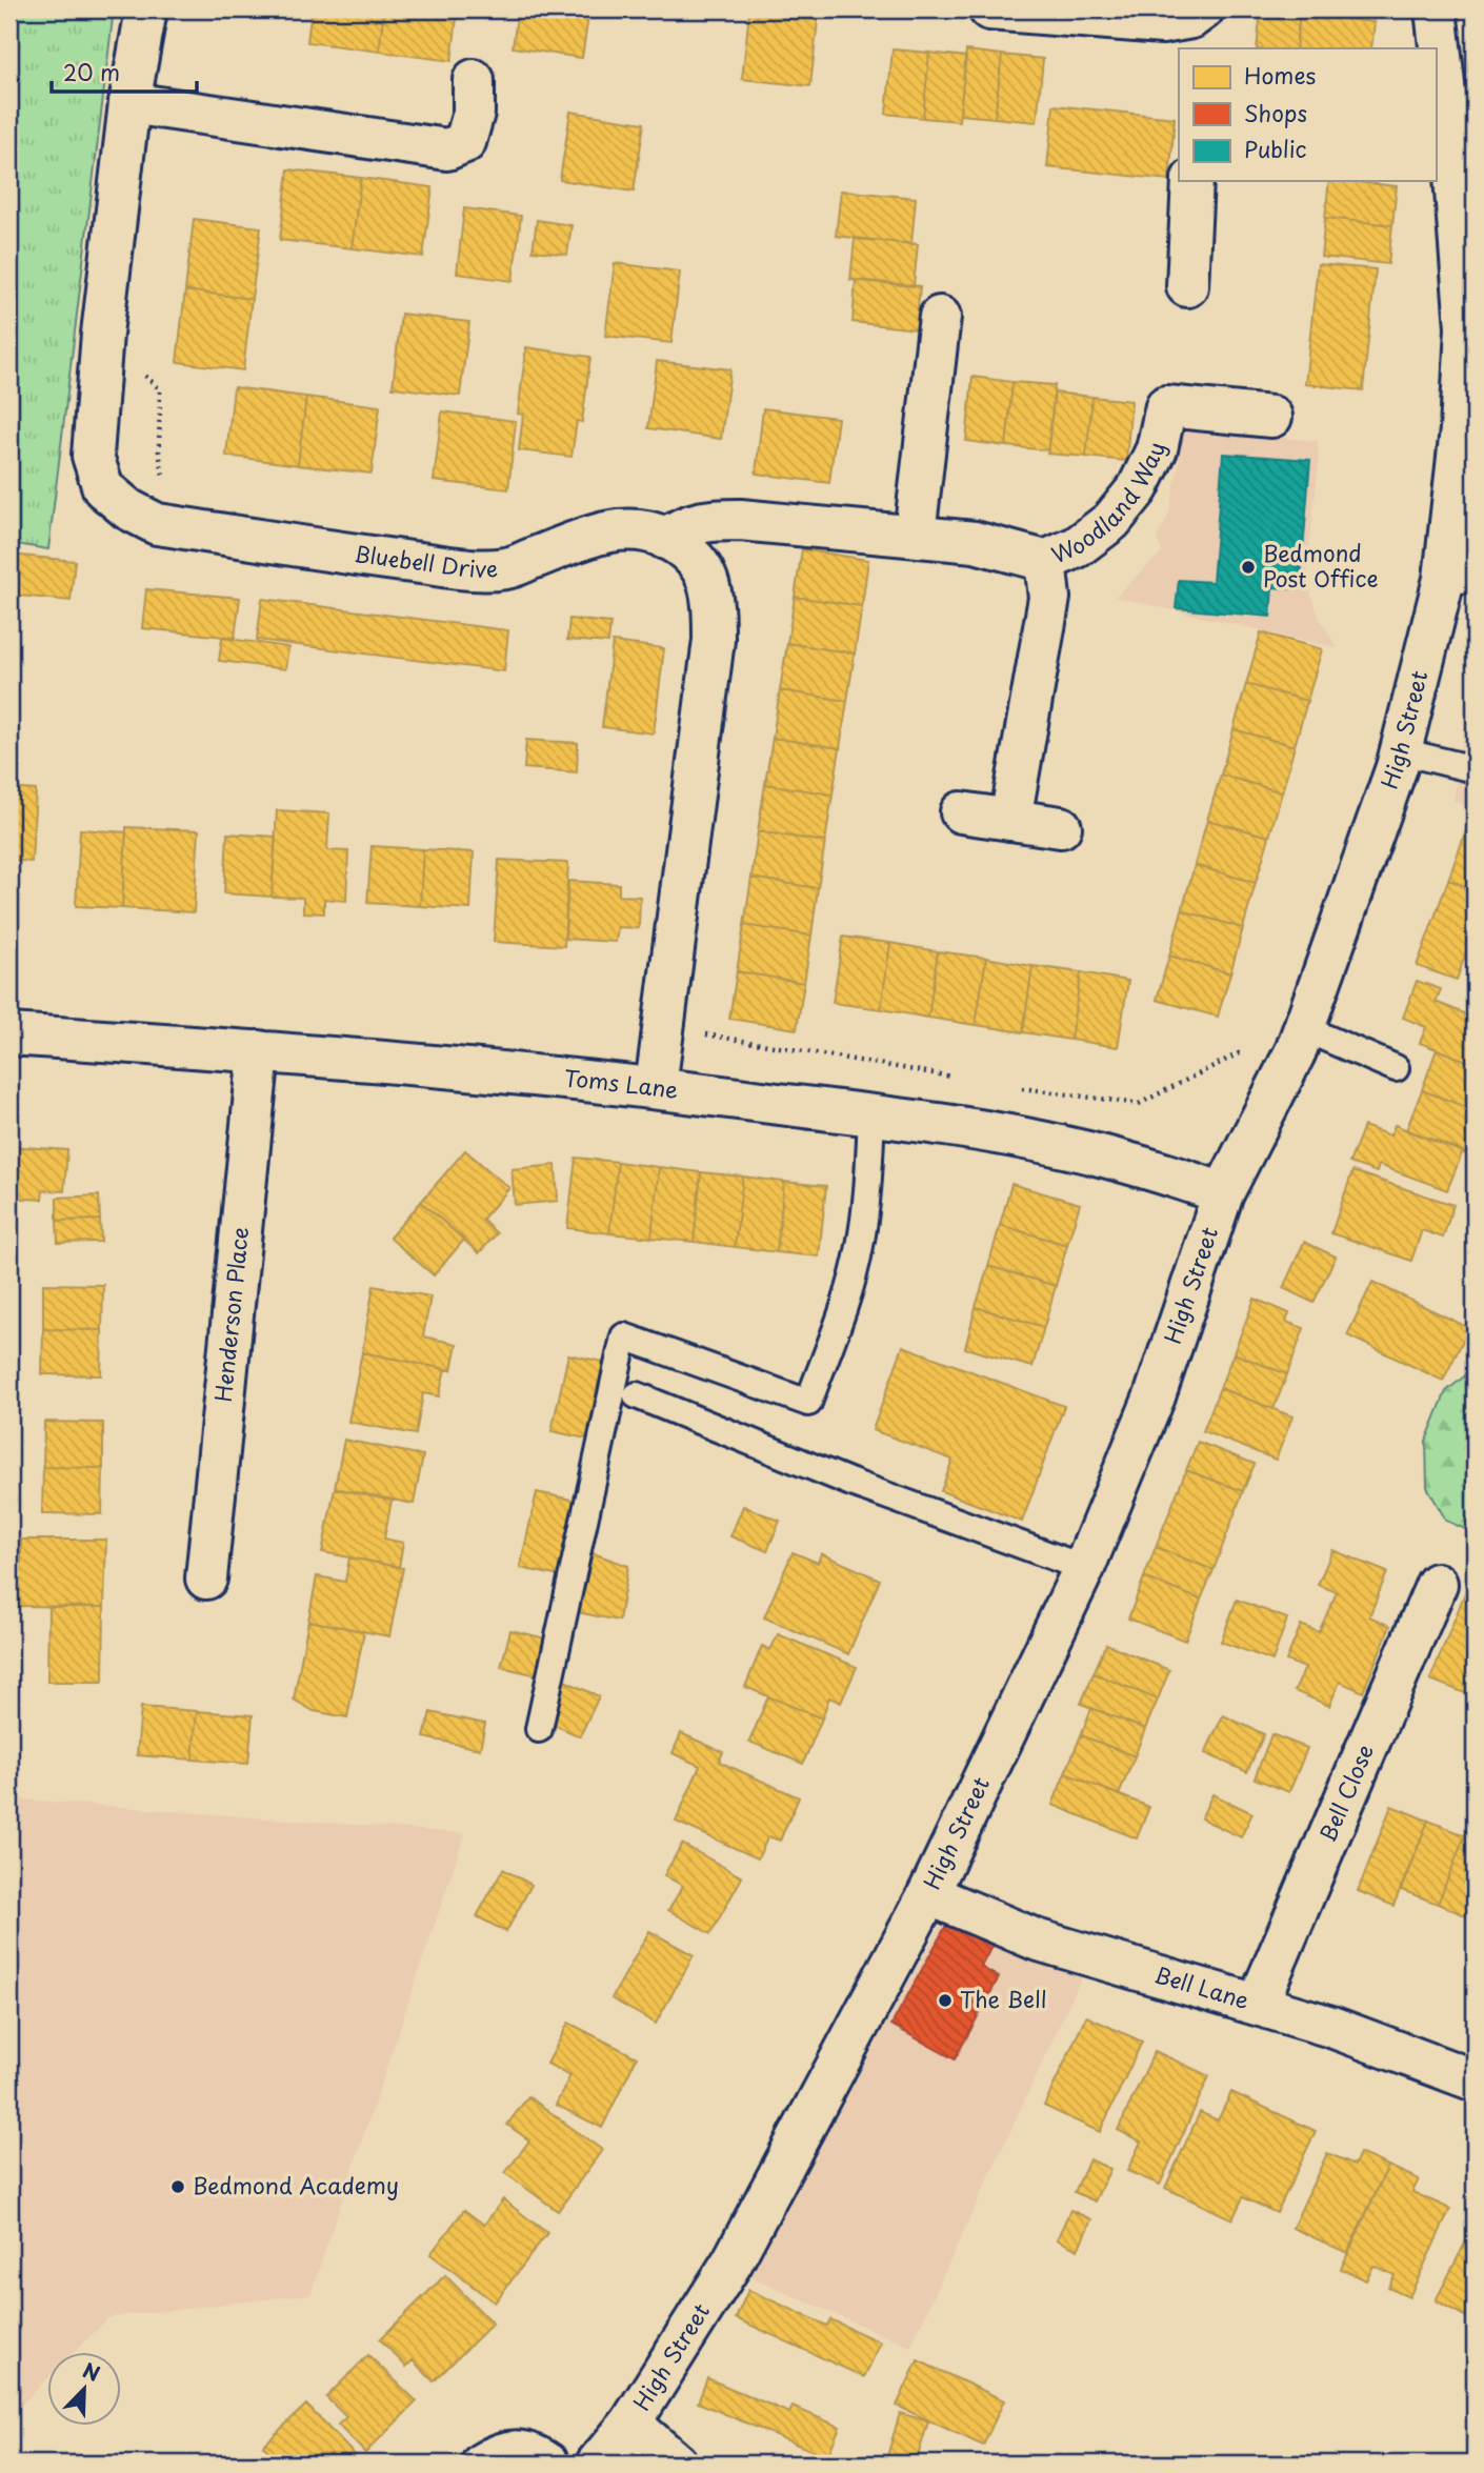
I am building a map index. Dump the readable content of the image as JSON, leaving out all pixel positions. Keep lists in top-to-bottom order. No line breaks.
{"streets":{"street":["Woodland Way","Bluebell Drive","High Street","Toms Lane","Henderson Place","Bell Close","Bell Lane"]},"crossings":[["Woodland Way","Bluebell Drive"],["Bluebell Drive","Toms Lane"],["High Street","Toms Lane"],["High Street","Bell Lane"],["Toms Lane","Henderson Place"],["Bell Close","Bell Lane"]],"places":["Bedmond Post Office","The Bell","Bedmond Academy"],"legend":["Homes","Shops","Public"],"scale_bar":"20 m","north":"top right"}
